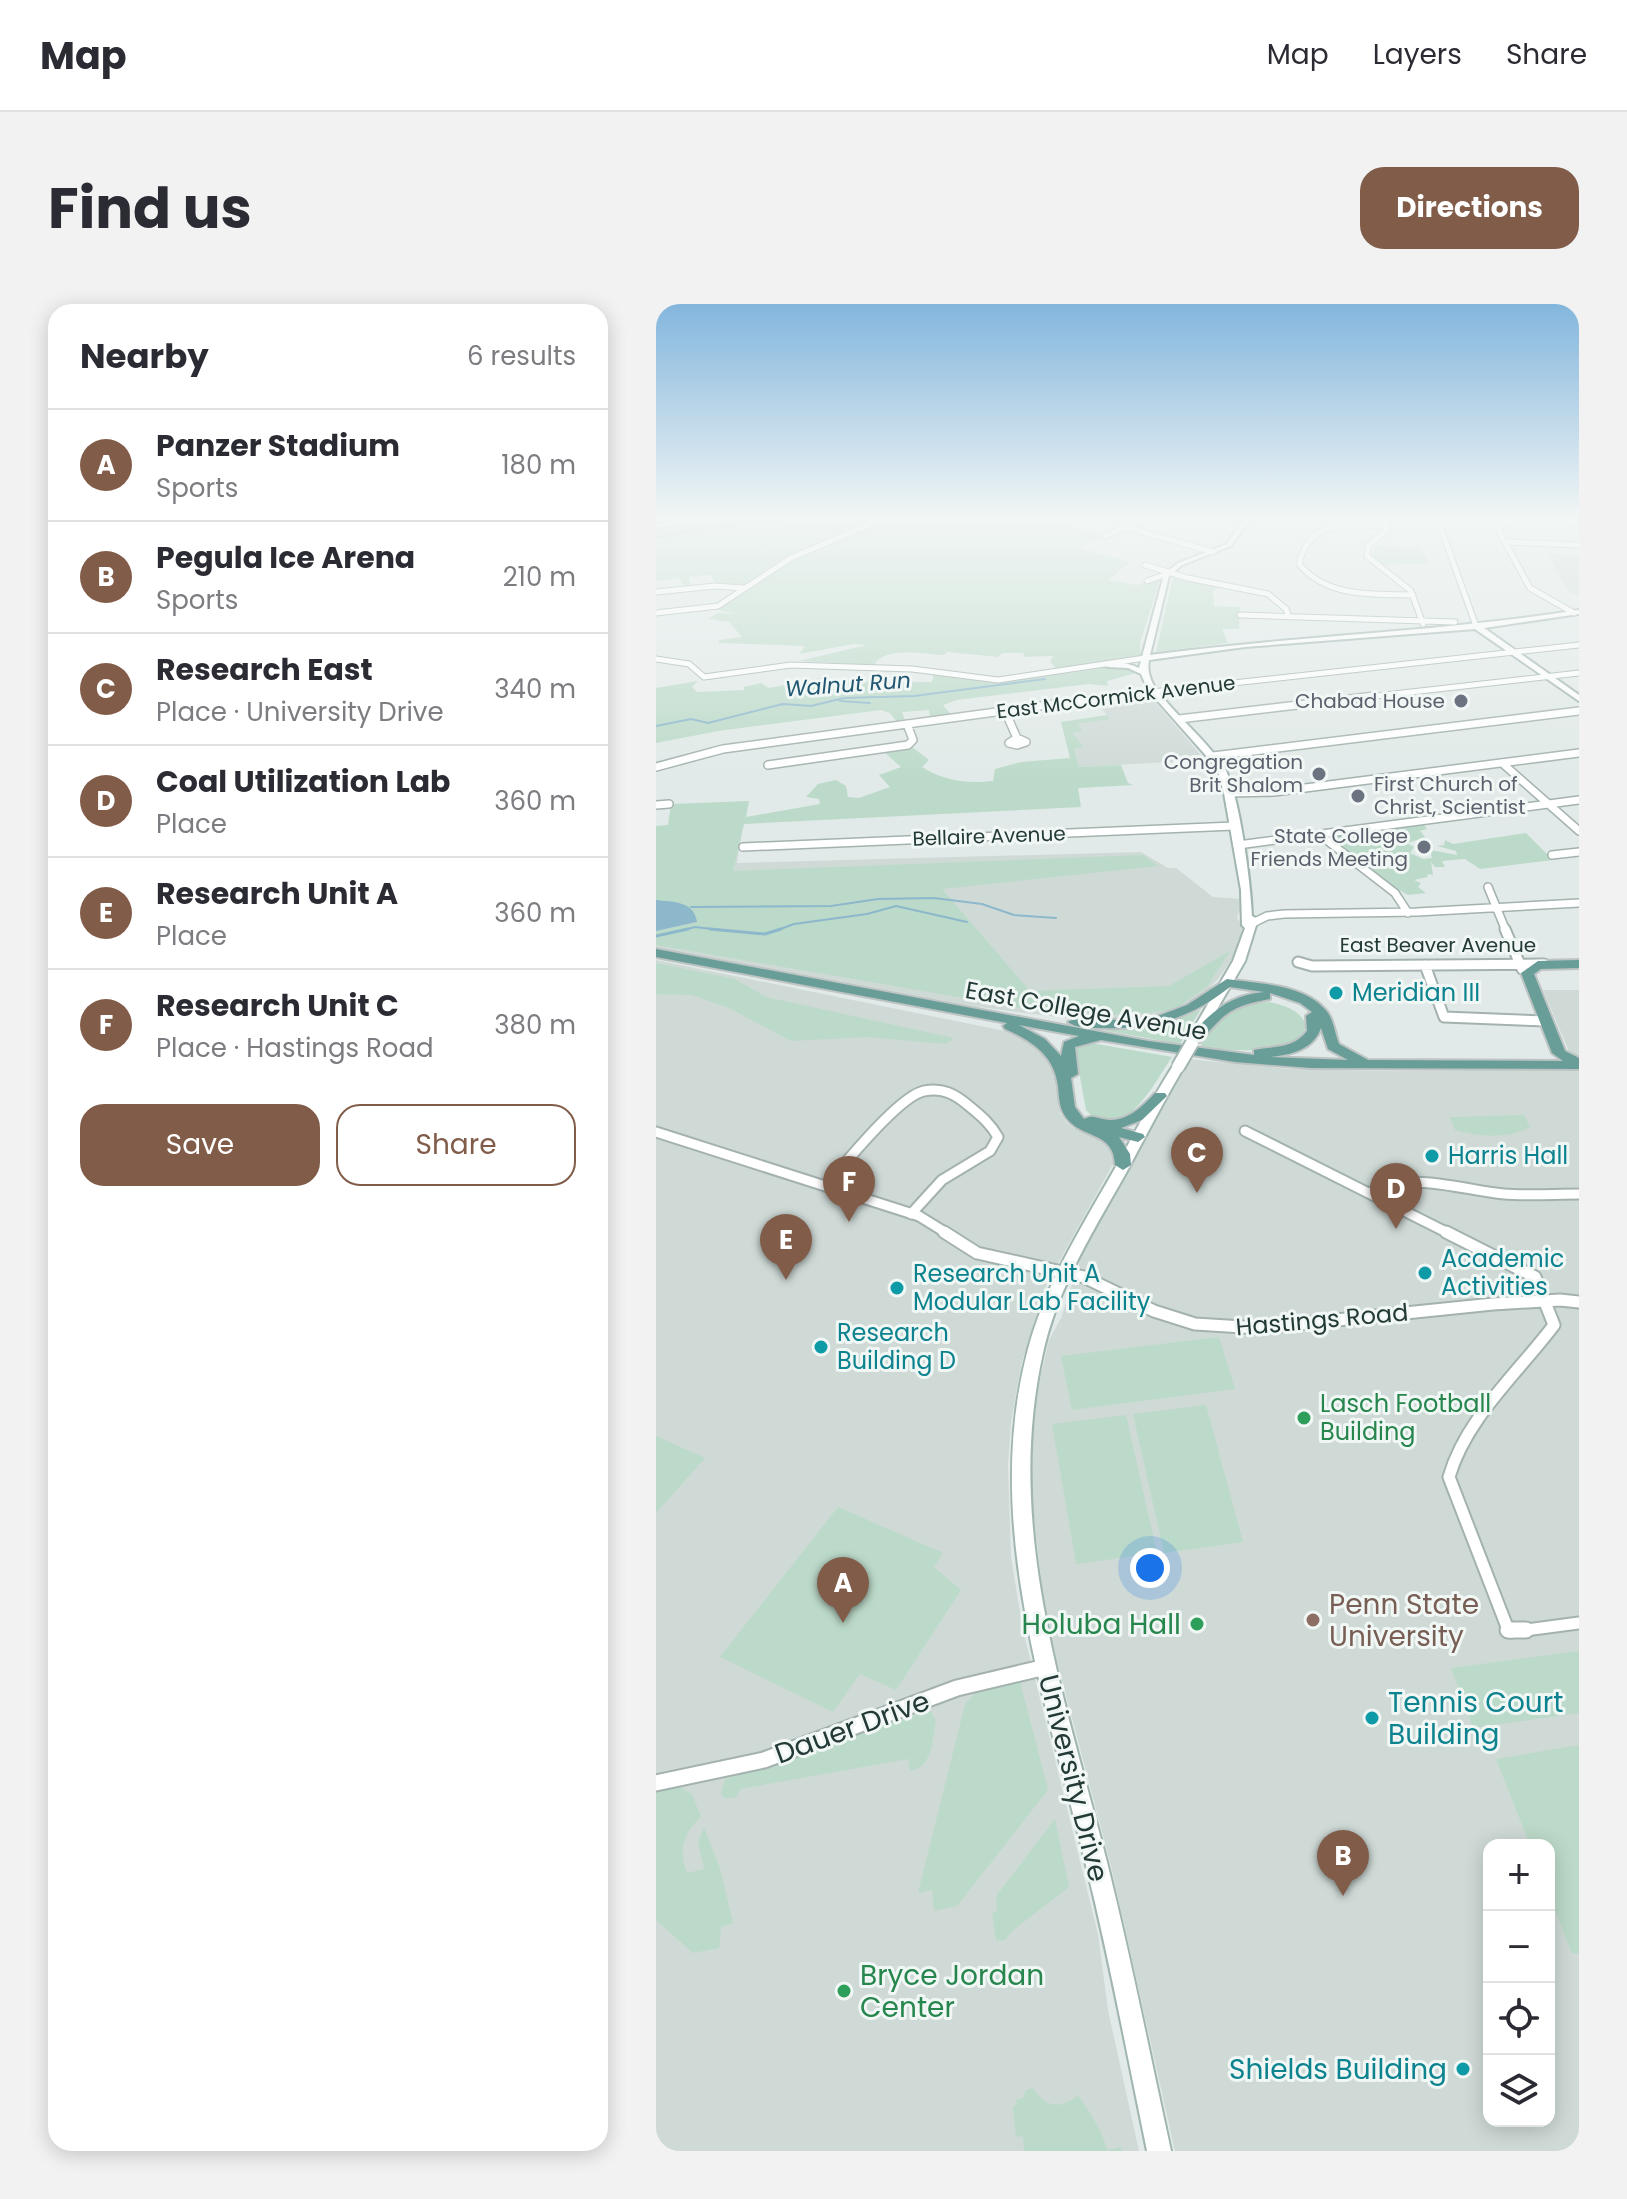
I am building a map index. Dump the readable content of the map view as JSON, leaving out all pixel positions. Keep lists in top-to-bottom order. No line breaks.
{"streets":{"main road":["East Beaver Avenue","East College Avenue","University Drive"],"street":["East McCormick Avenue","Bellaire Avenue","Hastings Road","Dauer Drive"]},"crossings":[["East McCormick Avenue","University Drive"],["Bellaire Avenue","University Drive"],["East College Avenue","University Drive"],["Hastings Road","University Drive"],["Dauer Drive","University Drive"]],"water":["Walnut Run"],"places":["Chabad House","Congregation Brit Shalom","First Church of Christ, Scientist","State College Friends Meeting","Meridian III","Harris Hall","Academic Activities","Research Unit A Modular Lab Facility","Research Building D","Lasch Football Building","Penn State University","Holuba Hall","Tennis Court Building","Bryce Jordan Center","Shields Building"],"page":{"header":"Map","nav":["Map","Layers","Share"],"title":"Find us","buttons":["Directions",["Save","Share"]],"heading":["Nearby","6 results"],"list":[{"mark":"A","name":"Panzer Stadium","note":"Sports","value":"180 m"},{"mark":"B","name":"Pegula Ice Arena","note":"Sports","value":"210 m"},{"mark":"C","name":"Research East","note":"Place · University Drive","value":"340 m"},{"mark":"D","name":"Coal Utilization Lab","note":"Place","value":"360 m"},{"mark":"E","name":"Research Unit A","note":"Place","value":"360 m"},{"mark":"F","name":"Research Unit C","note":"Place · Hastings Road","value":"380 m"}],"pins":["C","F","D","E","A","B"],"map_buttons":["+","−"]}}
